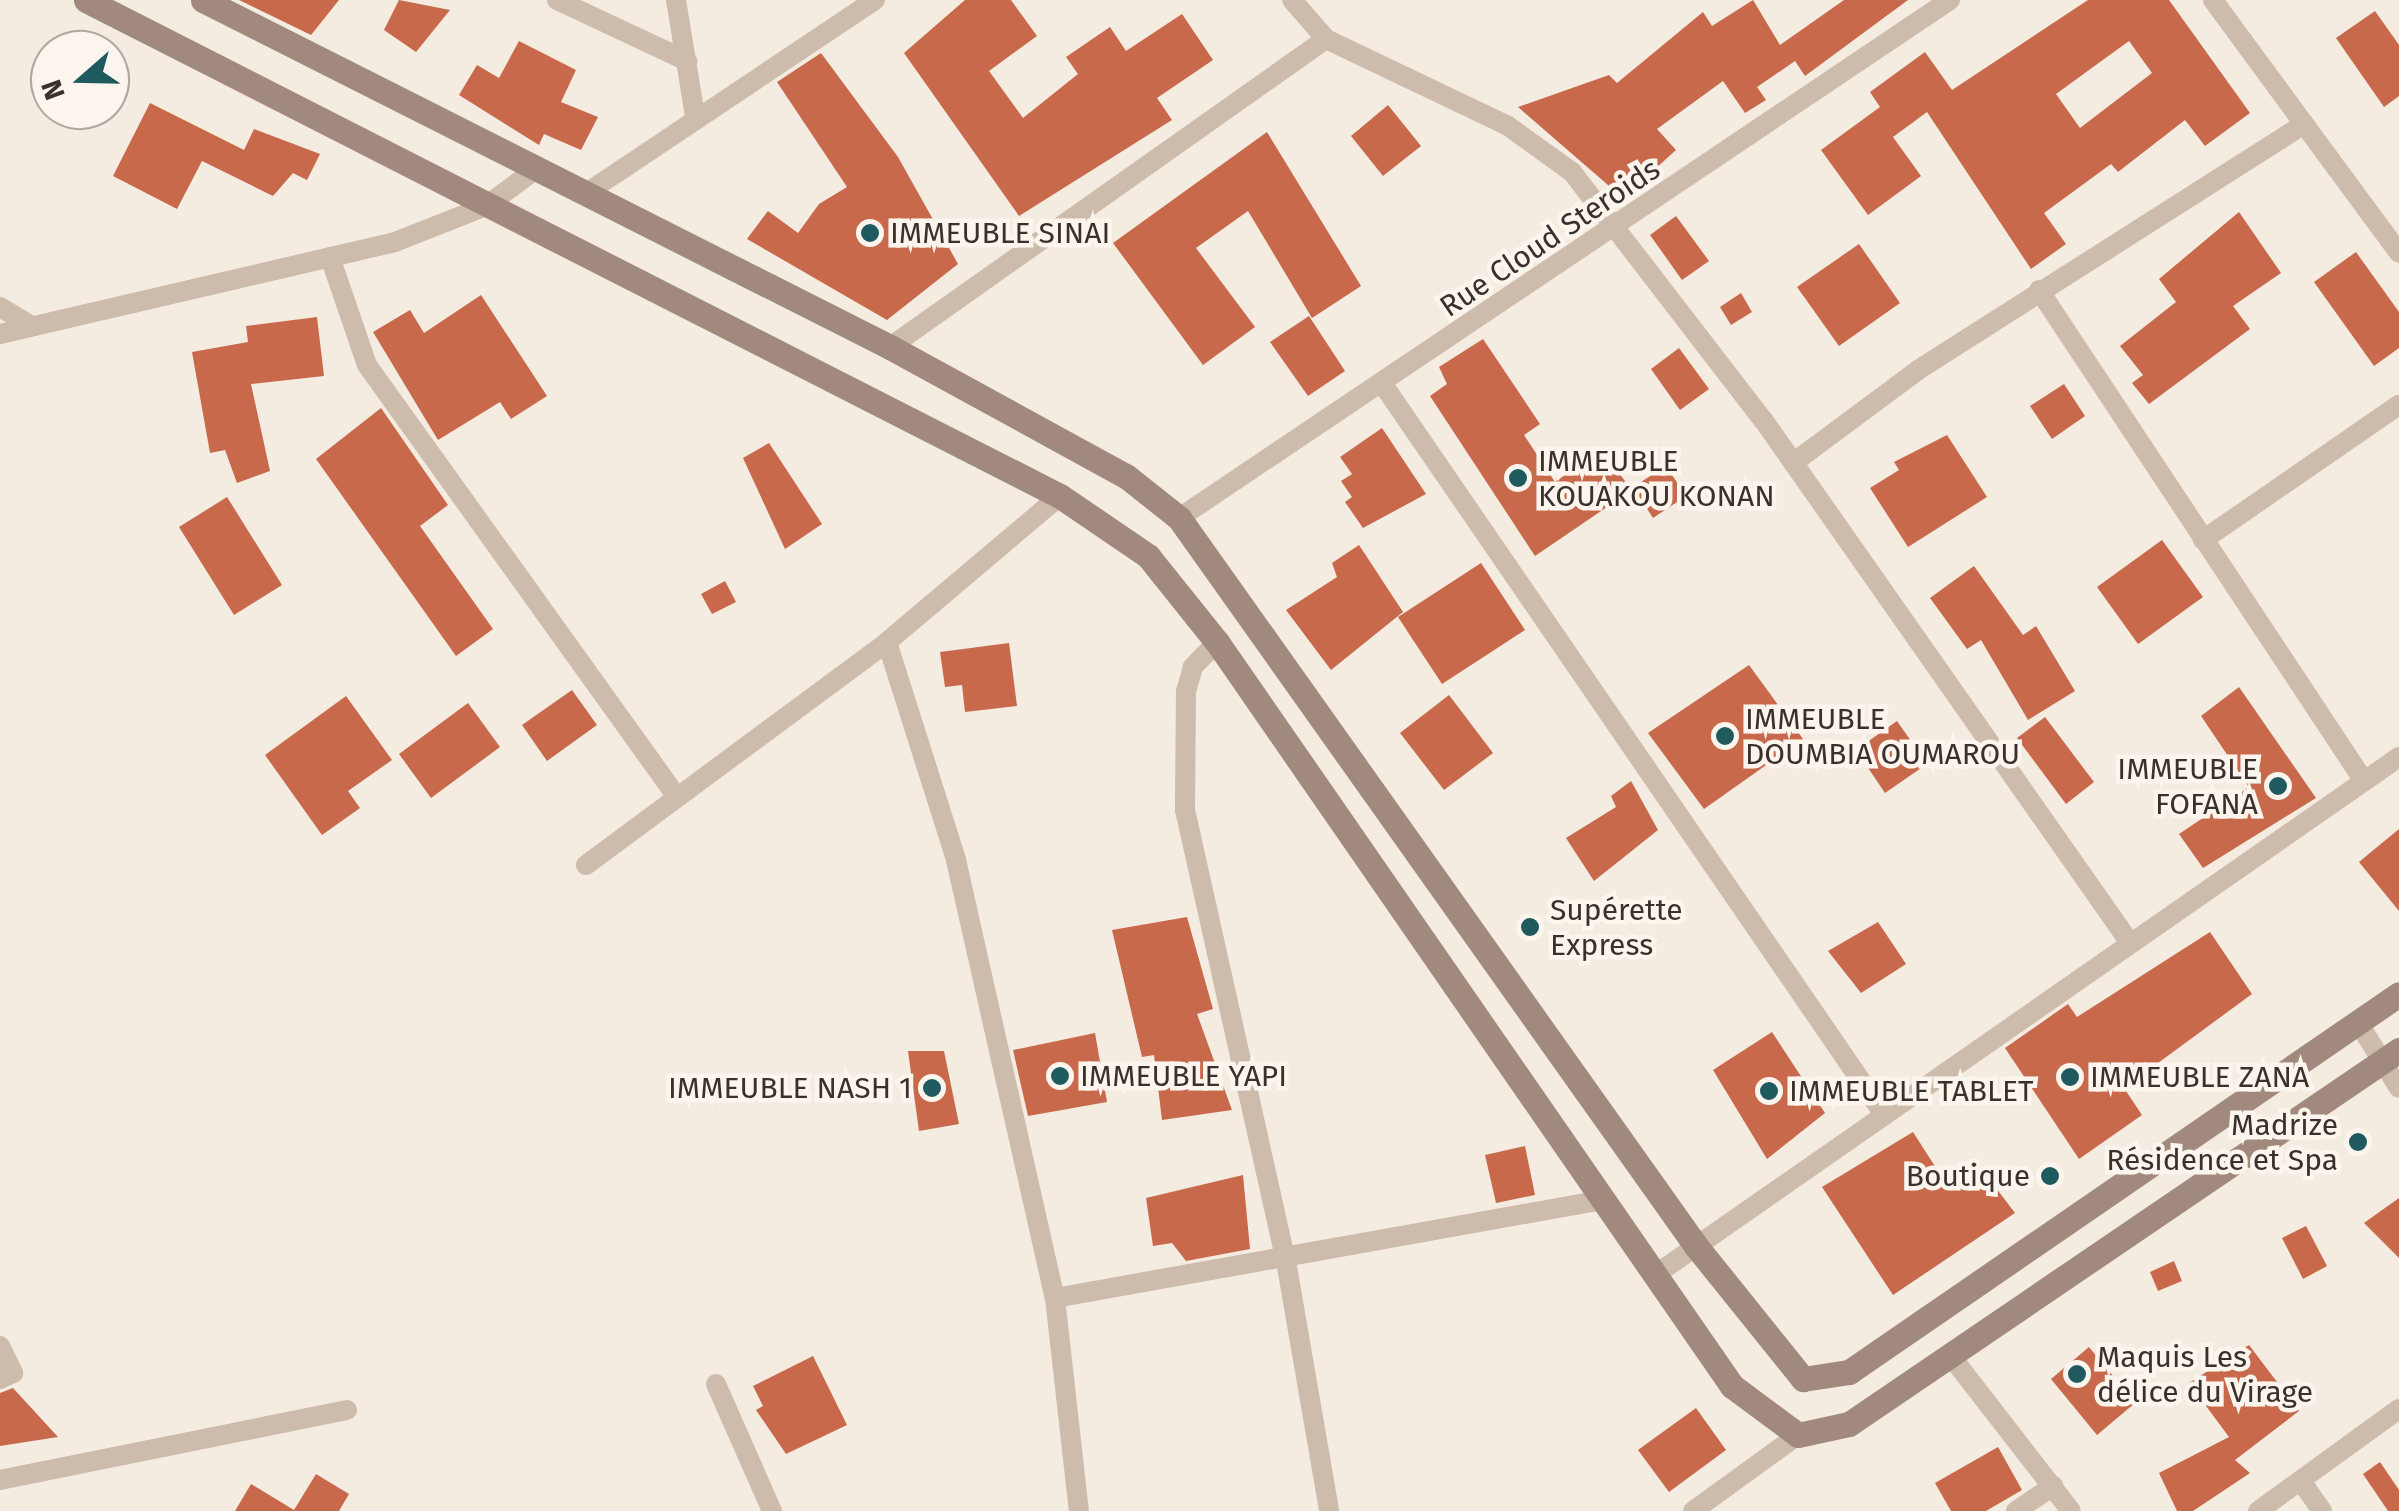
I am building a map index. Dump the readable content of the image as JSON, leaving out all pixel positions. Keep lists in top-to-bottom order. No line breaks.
{"streets":{"street":["Rue Cloud Steroids"]},"places":["IMMEUBLE SINAI","IMMEUBLE KOUAKOU KONAN","IMMEUBLE DOUMBIA OUMAROU","IMMEUBLE FOFANA","Supérette Express","IMMEUBLE YAPI","IMMEUBLE ZANA","IMMEUBLE NASH 1","IMMEUBLE TABLET","Madrize Résidence et Spa","Boutique","Maquis Les délice du Virage"],"north":"left"}
